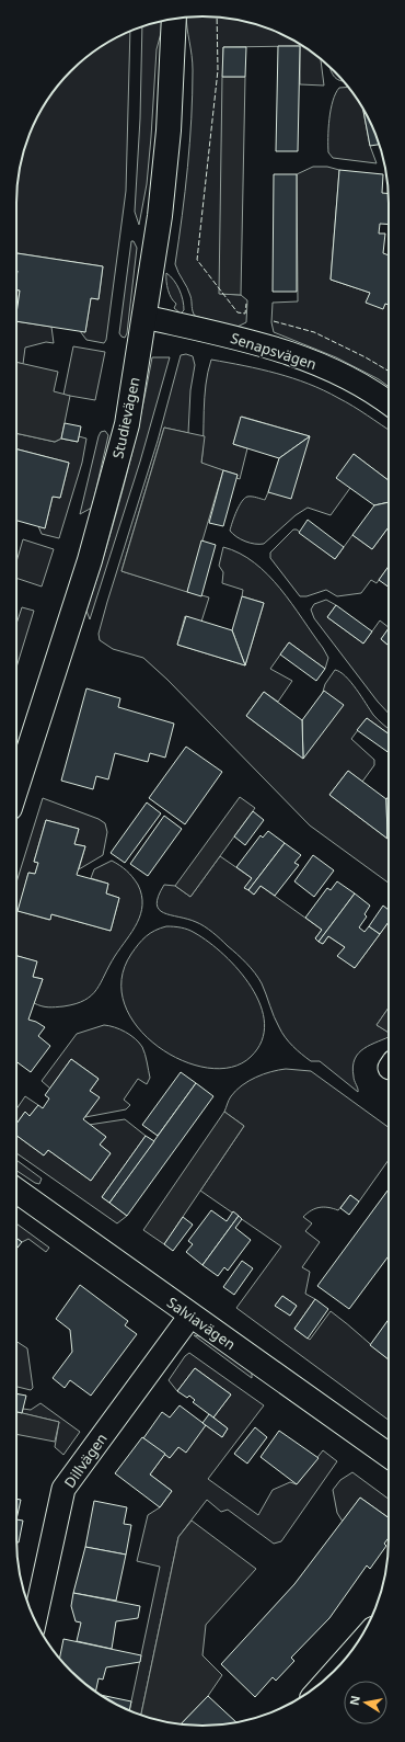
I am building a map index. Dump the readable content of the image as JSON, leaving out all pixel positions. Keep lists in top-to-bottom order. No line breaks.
{"streets":{"street":["Senapsvägen","Studievägen","Salviavägen","Dillvägen"]},"crossings":[["Senapsvägen","Studievägen"],["Salviavägen","Dillvägen"]],"north":"left"}
